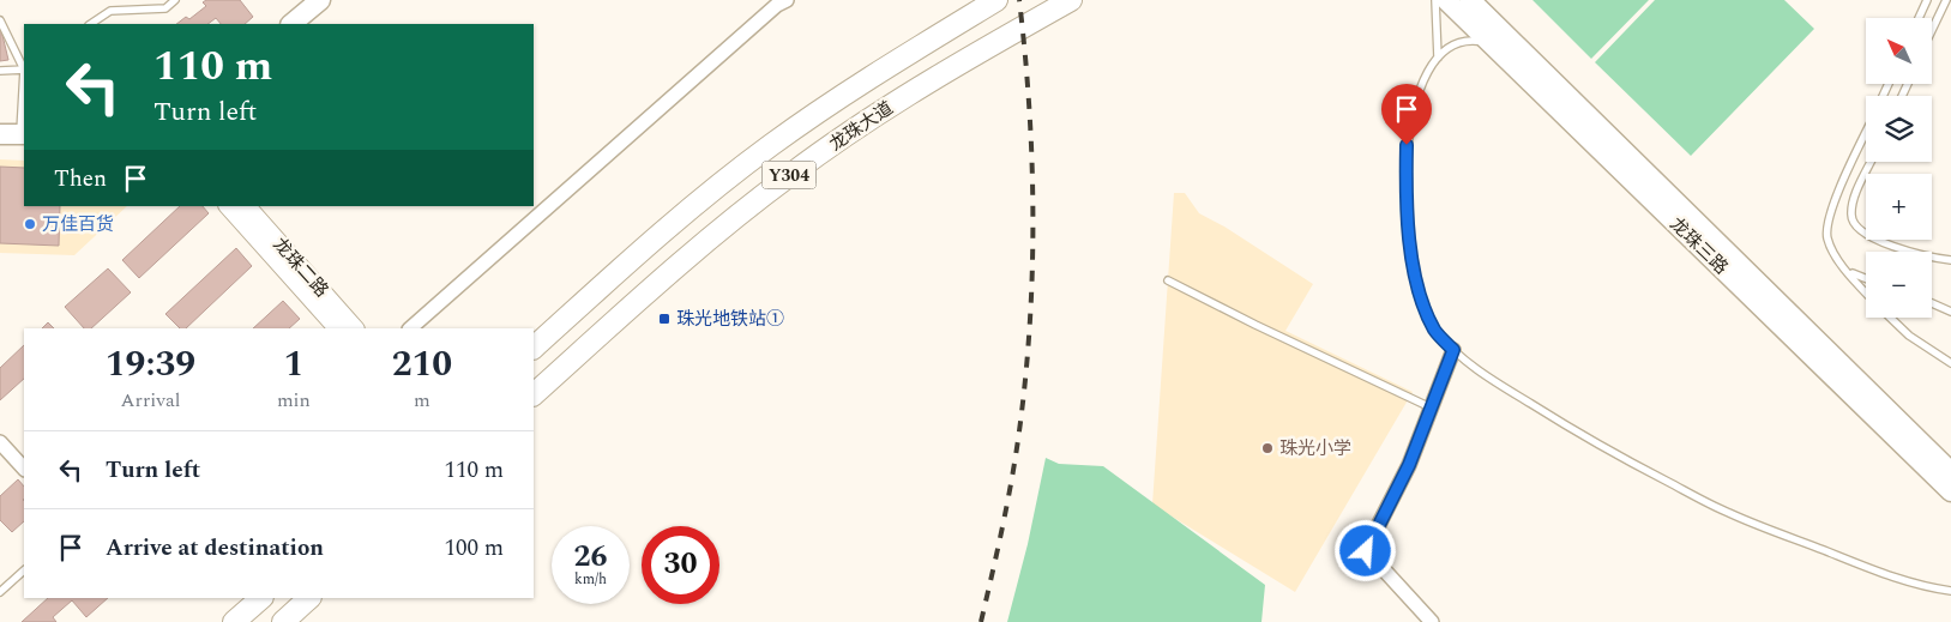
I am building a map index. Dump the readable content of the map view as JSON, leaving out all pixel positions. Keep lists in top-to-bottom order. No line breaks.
{"streets":{"main road":["龙珠大道","Y304","龙珠三路"],"street":["龙珠二路"]},"places":{"other":["万佳百货","珠光小学"],"transit":["珠光地铁站①"]},"north":"top left","page":{"map_buttons":["+","−"],"turn":["110 m","Turn left"],"then":"Then","eta":["19:39","Arrival","1","min","210","m"],"list":[{"name":"Turn left","value":"110 m"},{"name":"Arrive at destination","value":"100 m"}],"speed":"26 km/h","limit":"30"}}
